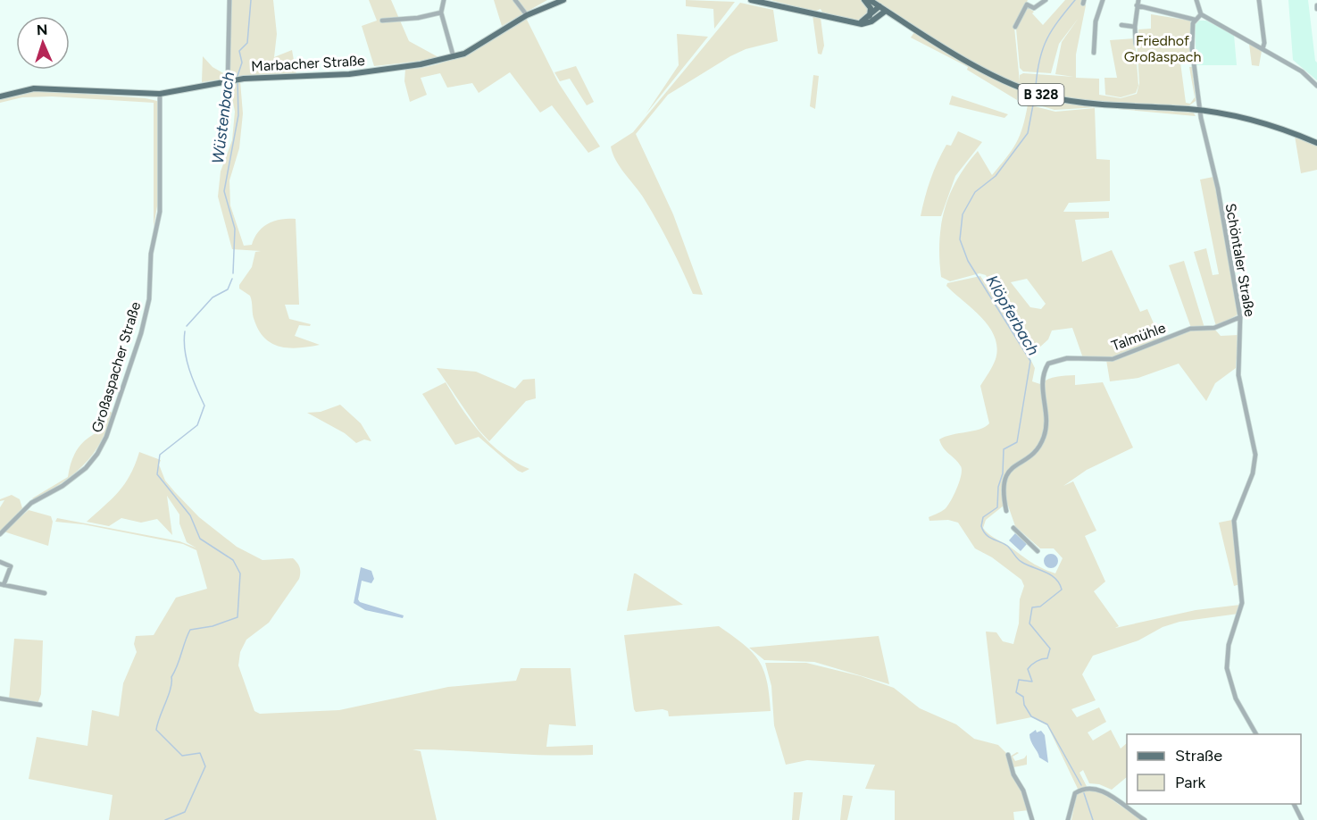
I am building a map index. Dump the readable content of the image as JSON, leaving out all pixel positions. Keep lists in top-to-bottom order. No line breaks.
{"streets":{"main road":["Marbacher Straße","B 328"],"street":["Schöntaler Straße","Talmühle","Großaspacher Straße"]},"crossings":[["Marbacher Straße","Großaspacher Straße"],["B 328","Schöntaler Straße"],["Schöntaler Straße","Talmühle"]],"water":["Wüstenbach","Klöpferbach"],"parks":["Friedhof Großaspach"],"legend":["Straße","Park"],"north":"top"}
